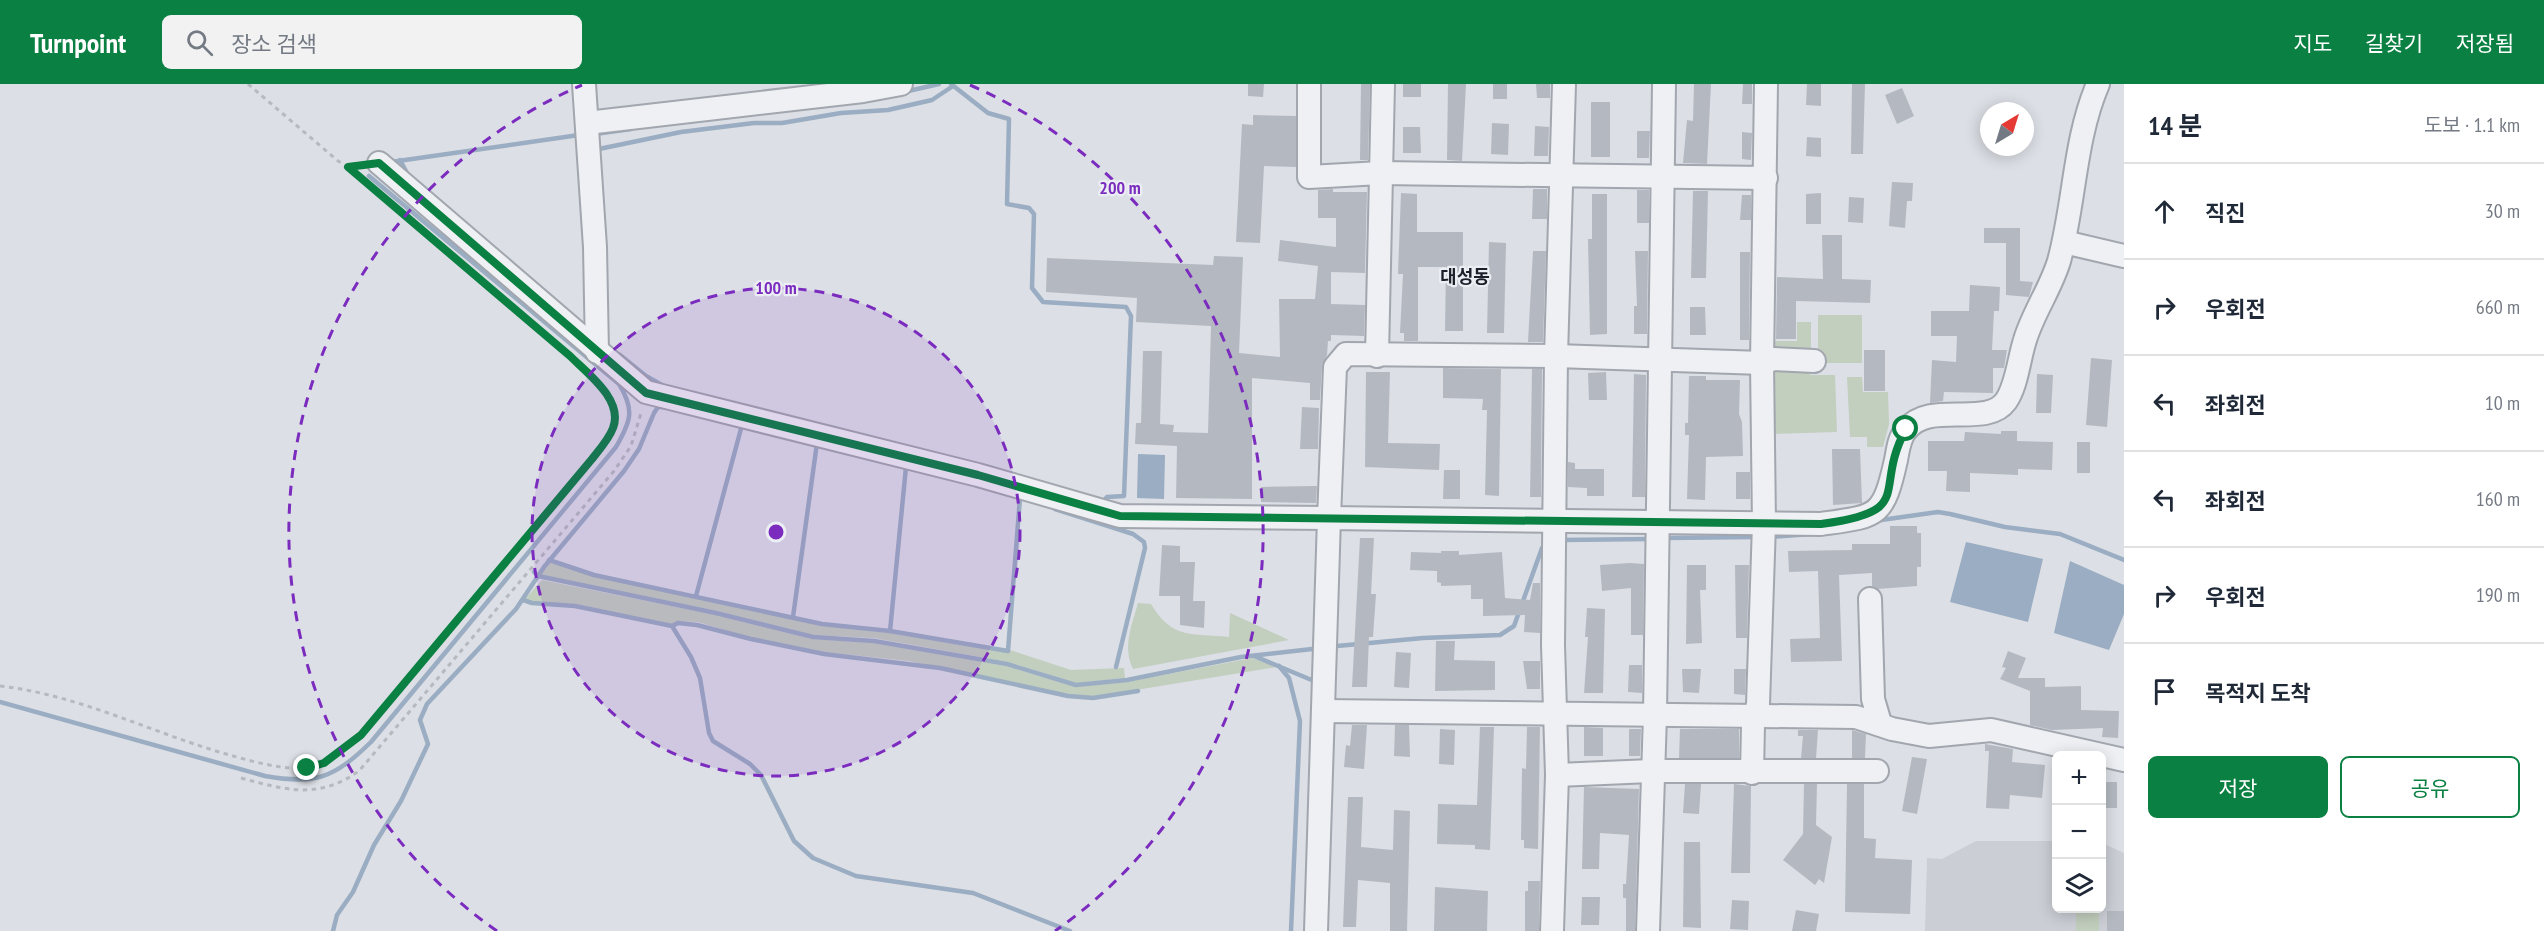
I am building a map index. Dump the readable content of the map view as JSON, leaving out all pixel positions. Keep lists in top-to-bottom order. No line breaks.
{"districts":["대성동"],"north":"top right","page":{"header":"Turnpoint","search":"장소 검색","nav":["지도","길찾기","저장됨"],"heading":["14 분","도보 · 1.1 km"],"list":[["직진","30 m"],["우회전","660 m"],["좌회전","10 m"],["좌회전","160 m"],["우회전","190 m"],"목적지 도착"],"buttons":["저장","공유"],"map_buttons":["+","−"]},"rings":["200 m","100 m"]}
